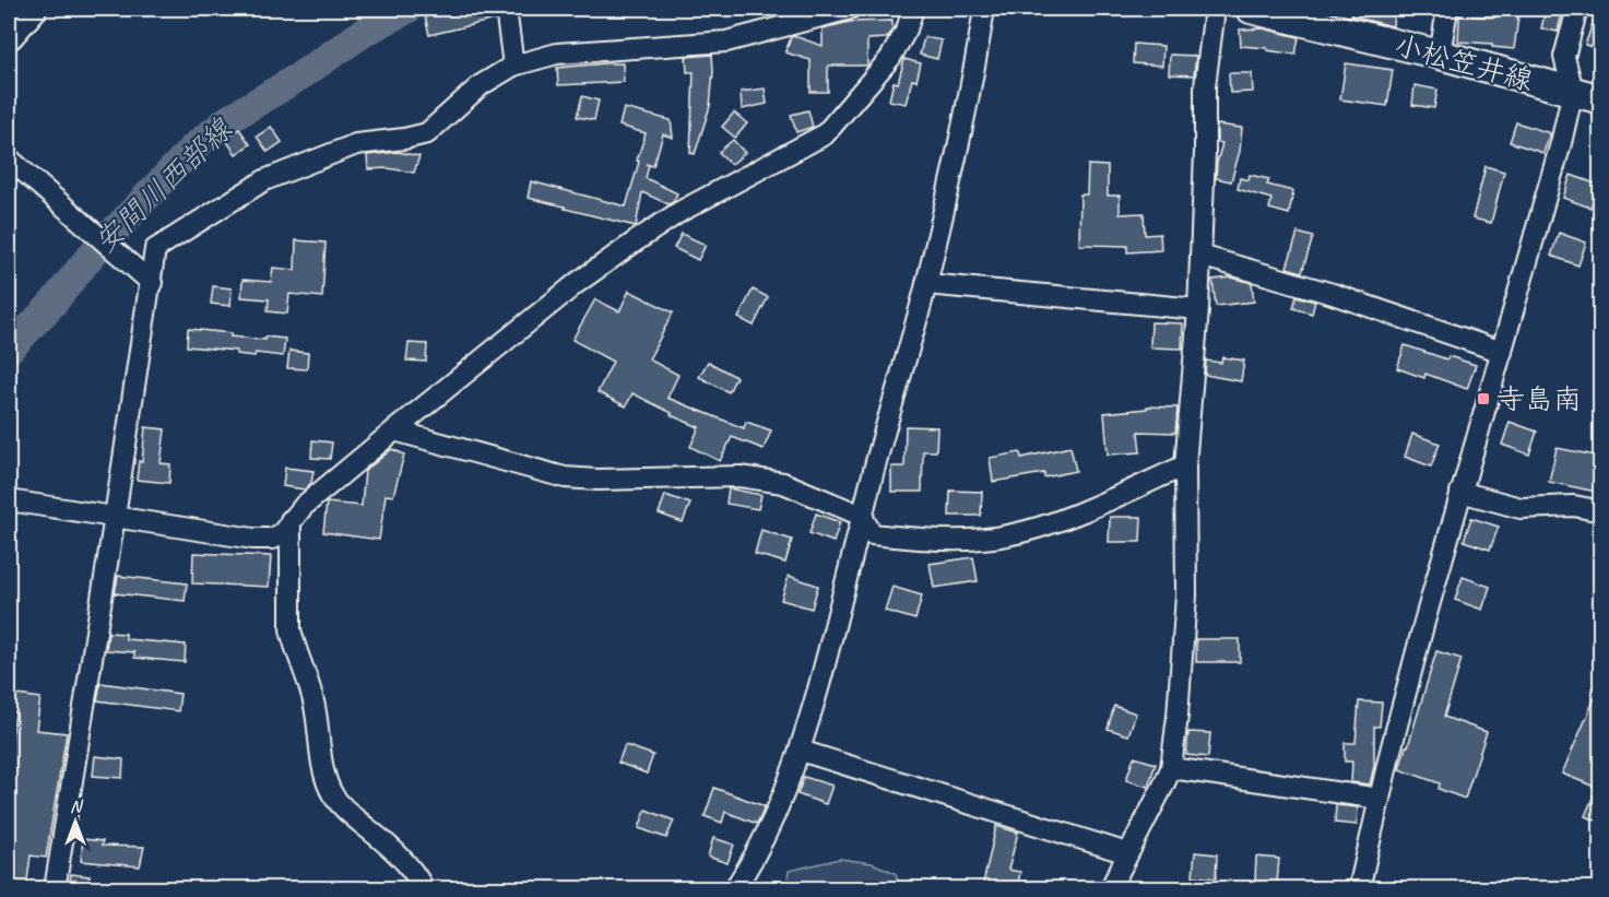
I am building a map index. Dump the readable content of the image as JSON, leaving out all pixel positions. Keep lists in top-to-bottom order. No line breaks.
{"streets":{"main road":["小松笠井線"]},"water":["安間川西部線"],"places":{"transit":["寺島南"]},"north":"top"}
